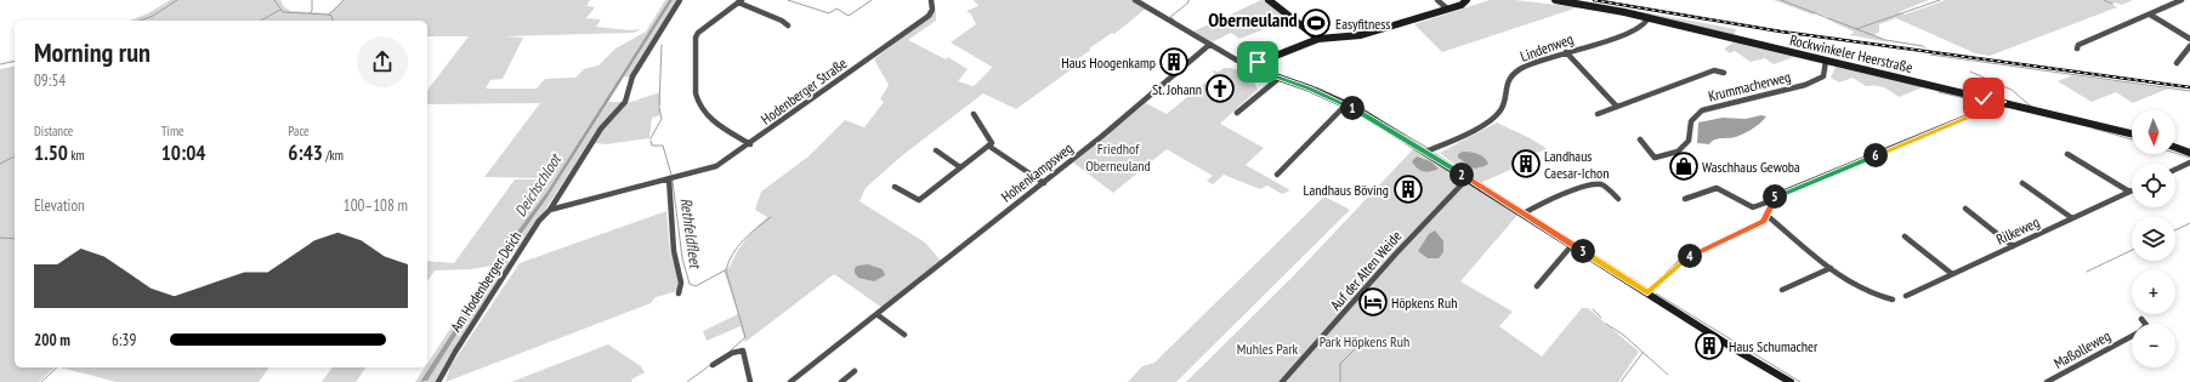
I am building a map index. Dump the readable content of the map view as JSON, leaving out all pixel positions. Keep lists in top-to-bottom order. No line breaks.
{"streets":{"street":["Lindenweg","Rockwinkeler Heerstraße","Krummacherweg","Hodenberger Straße","Hohenkampsweg","Rilkeweg","Auf der Alten Weide","Am Hodenberger Deich","Maßolleweg"]},"crossings":[["Lindenweg","Rockwinkeler Heerstraße"],["Rockwinkeler Heerstraße","Krummacherweg"],["Hodenberger Straße","Am Hodenberger Deich"]],"districts":["Oberneuland"],"water":["Deichschloot","Rethfeldfleet"],"parks":["Friedhof Oberneuland","Park Höpkens Ruh","Muhles Park"],"places":{"sports":["Easyfitness"],"building":["Haus Hoogenkamp","Landhaus Caesar-Ichon","Landhaus Böving","Haus Schumacher"],"church":["St. Johann"],"shop":["Waschhaus Gewoba"],"hotel":["Höpkens Ruh"]},"north":"bottom","page":{"heading":["Morning run","09:54"],"pins":["1","6","2","5","3","4"],"stats":[["Distance","1.50 km"],["Time","10:04"],["Pace","6:43 /km"]],"map_buttons":["+","−"],"chart":["Elevation","100–108 m"],"list":[{"name":"200 m","note":"6:39"}]}}
